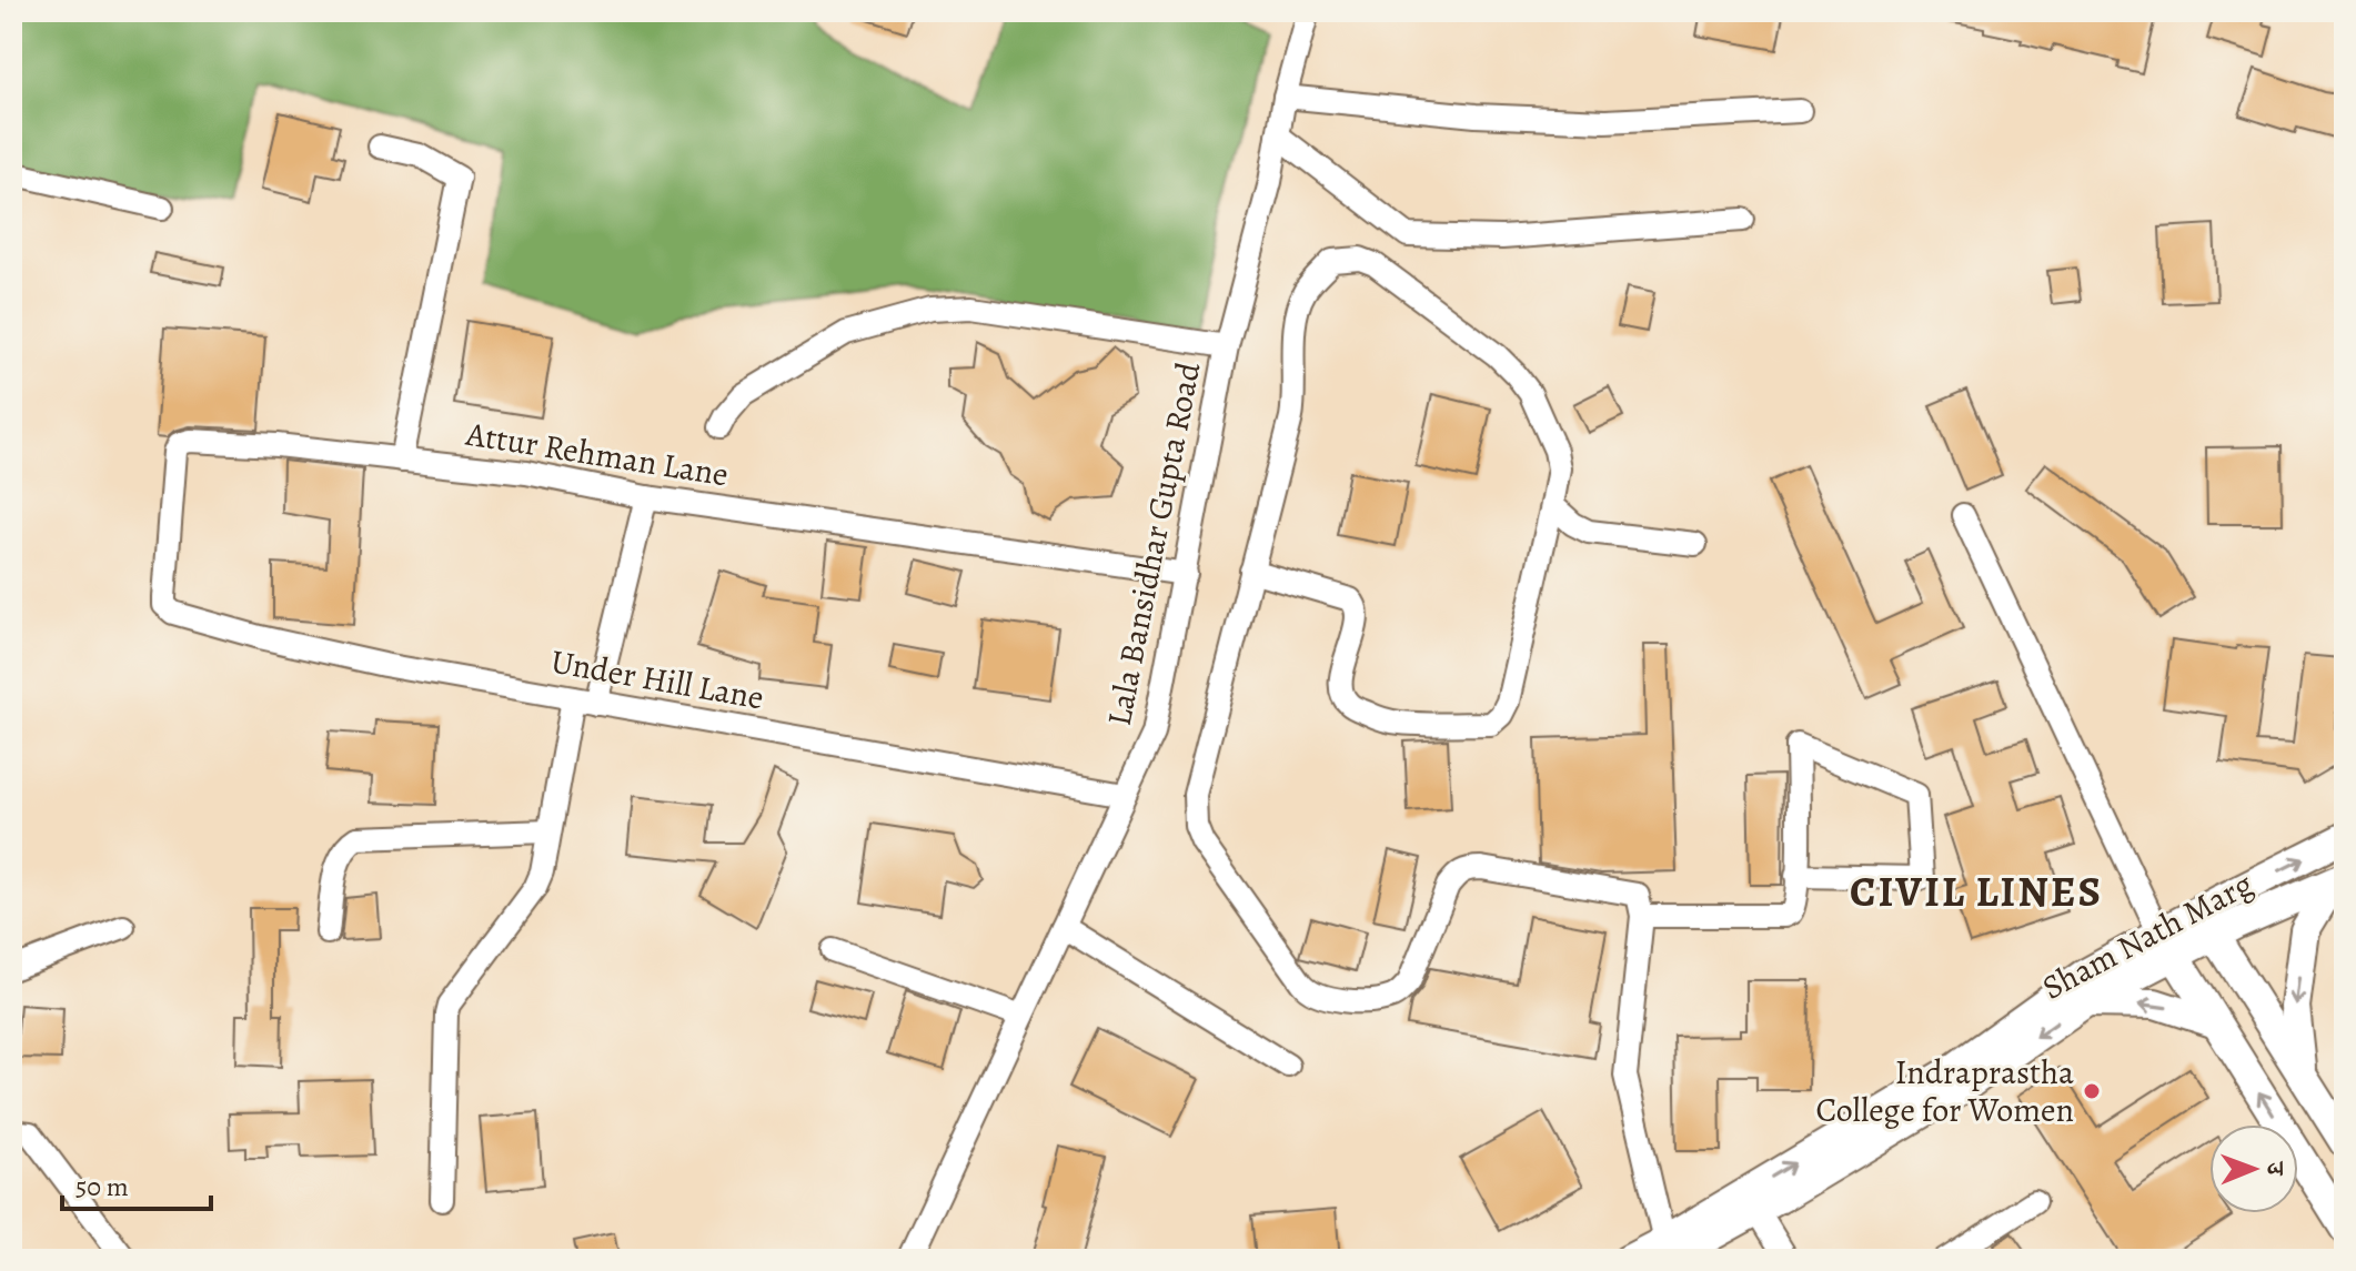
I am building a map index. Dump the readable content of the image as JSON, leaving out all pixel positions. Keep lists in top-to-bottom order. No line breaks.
{"streets":{"main road":["Sham Nath Marg"],"street":["Attur Rehman Lane","Lala Bansidhar Gupta Road","Under Hill Lane"]},"crossings":[["Attur Rehman Lane","Lala Bansidhar Gupta Road"],["Attur Rehman Lane","Under Hill Lane"],["Lala Bansidhar Gupta Road","Under Hill Lane"]],"districts":["CIVIL LINES"],"places":["Indraprastha College for Women"],"scale_bar":"50 m","north":"right"}
